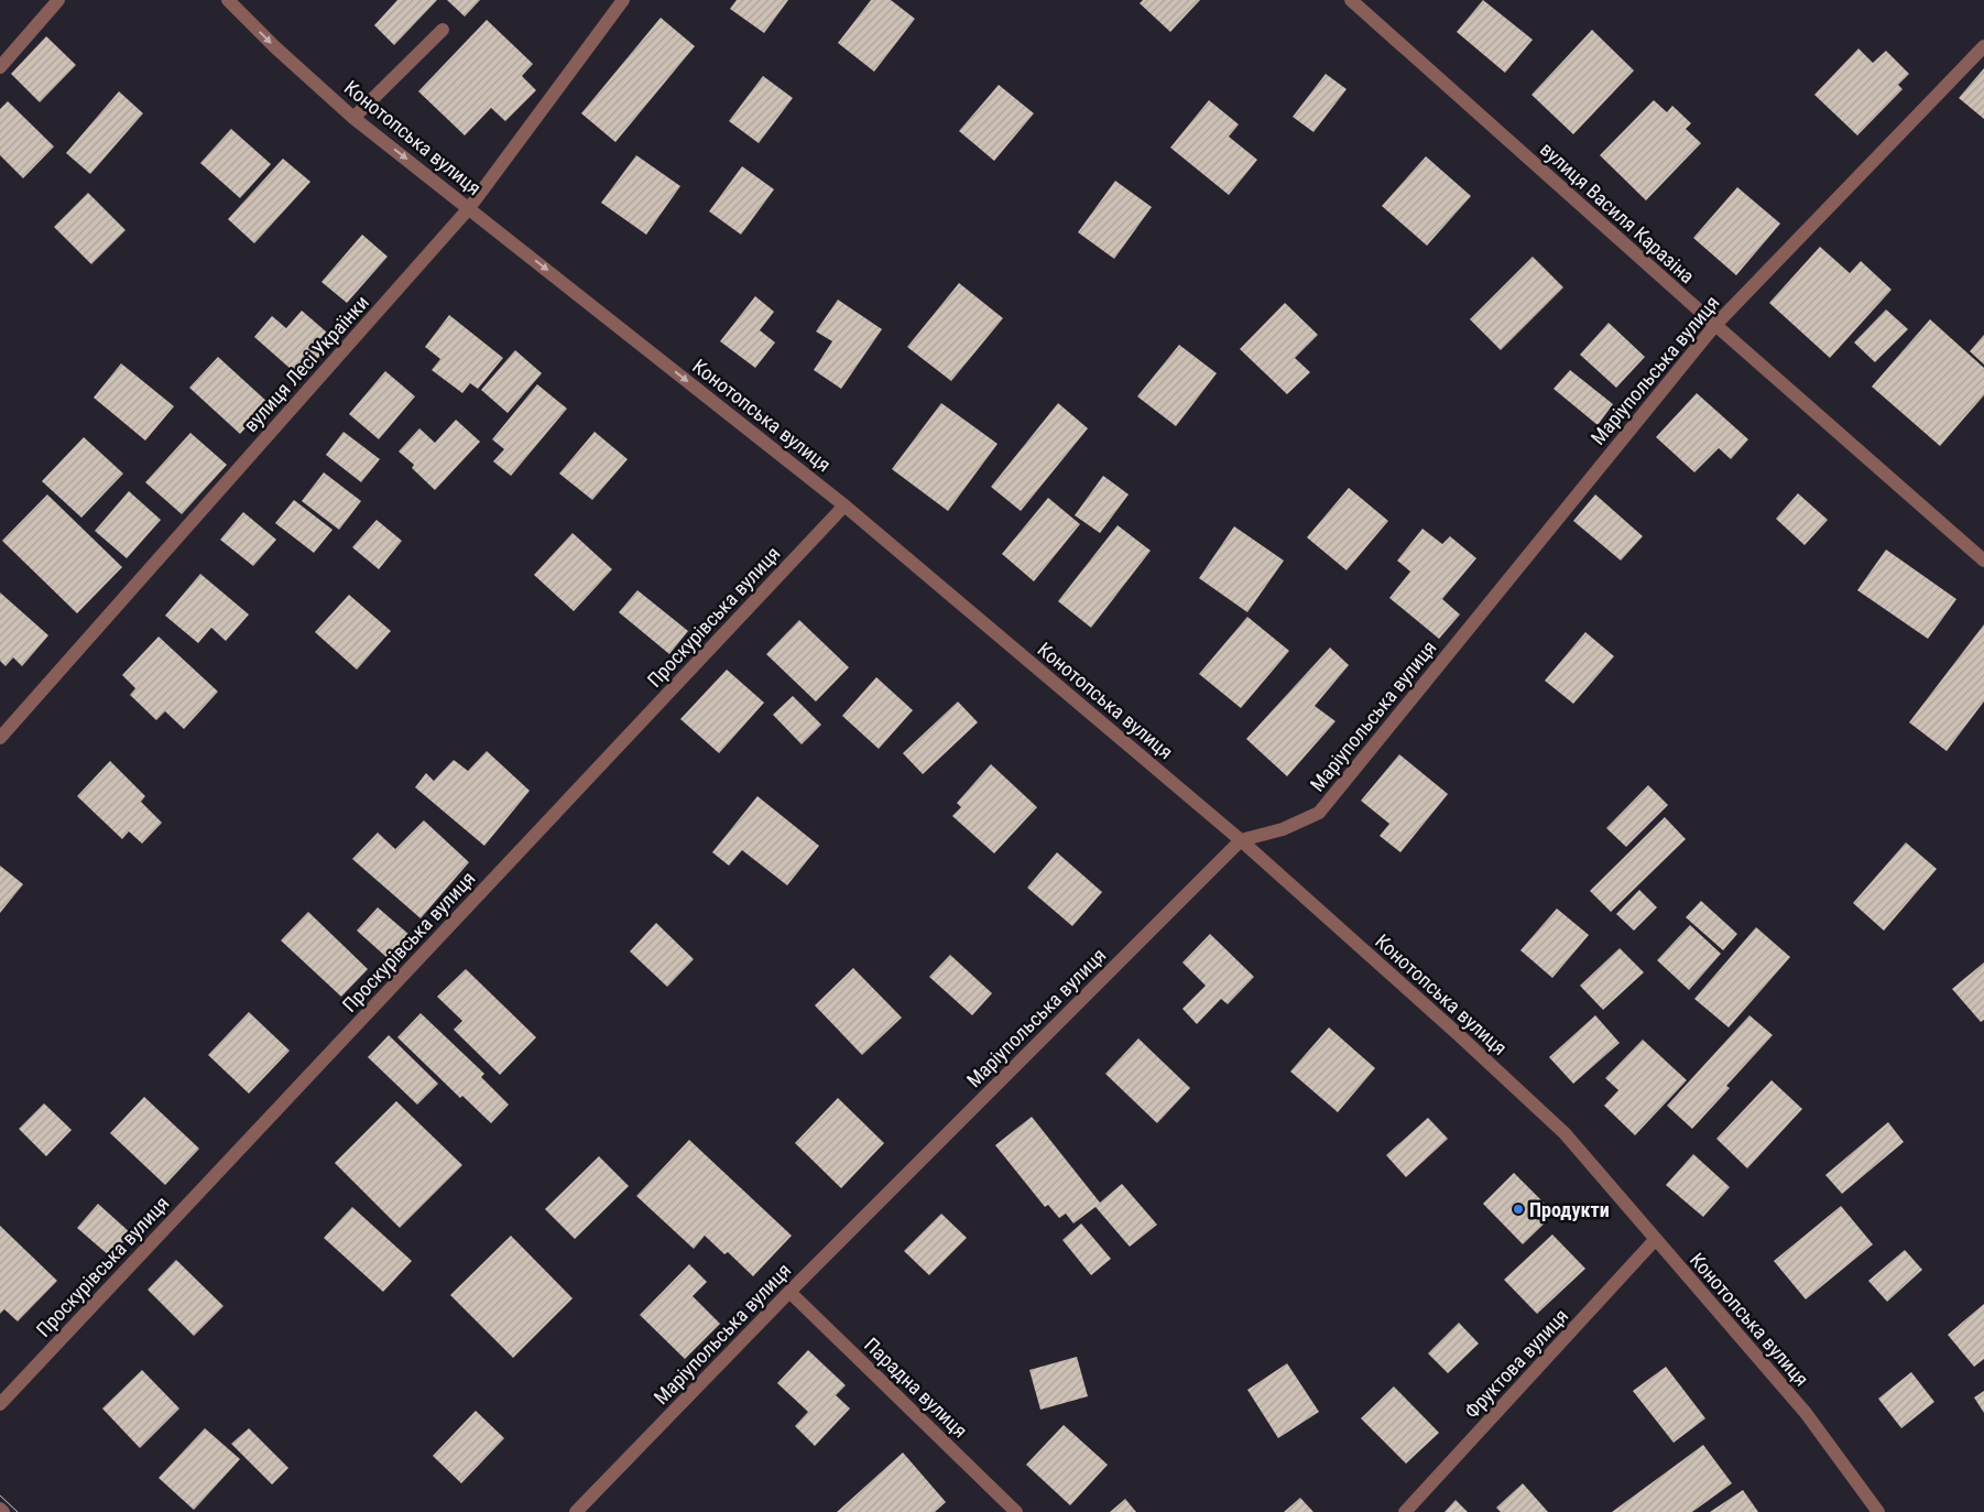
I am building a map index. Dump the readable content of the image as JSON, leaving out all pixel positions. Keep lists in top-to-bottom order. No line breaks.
{"streets":{"street":["Конотопська вулиця","вулиця Василя Каразіна","вулиця Лесі Українки","Маріупольська вулиця","Проскурівська вулиця","Фруктова вулиця","Парадна вулиця"]},"crossings":[["Конотопська вулиця","вулиця Лесі Українки"],["Конотопська вулиця","Маріупольська вулиця"],["Конотопська вулиця","Проскурівська вулиця"],["Конотопська вулиця","Фруктова вулиця"],["вулиця Василя Каразіна","Маріупольська вулиця"],["Маріупольська вулиця","Парадна вулиця"]],"one_way":["Конотопська вулиця"],"places":["Продукти"]}
